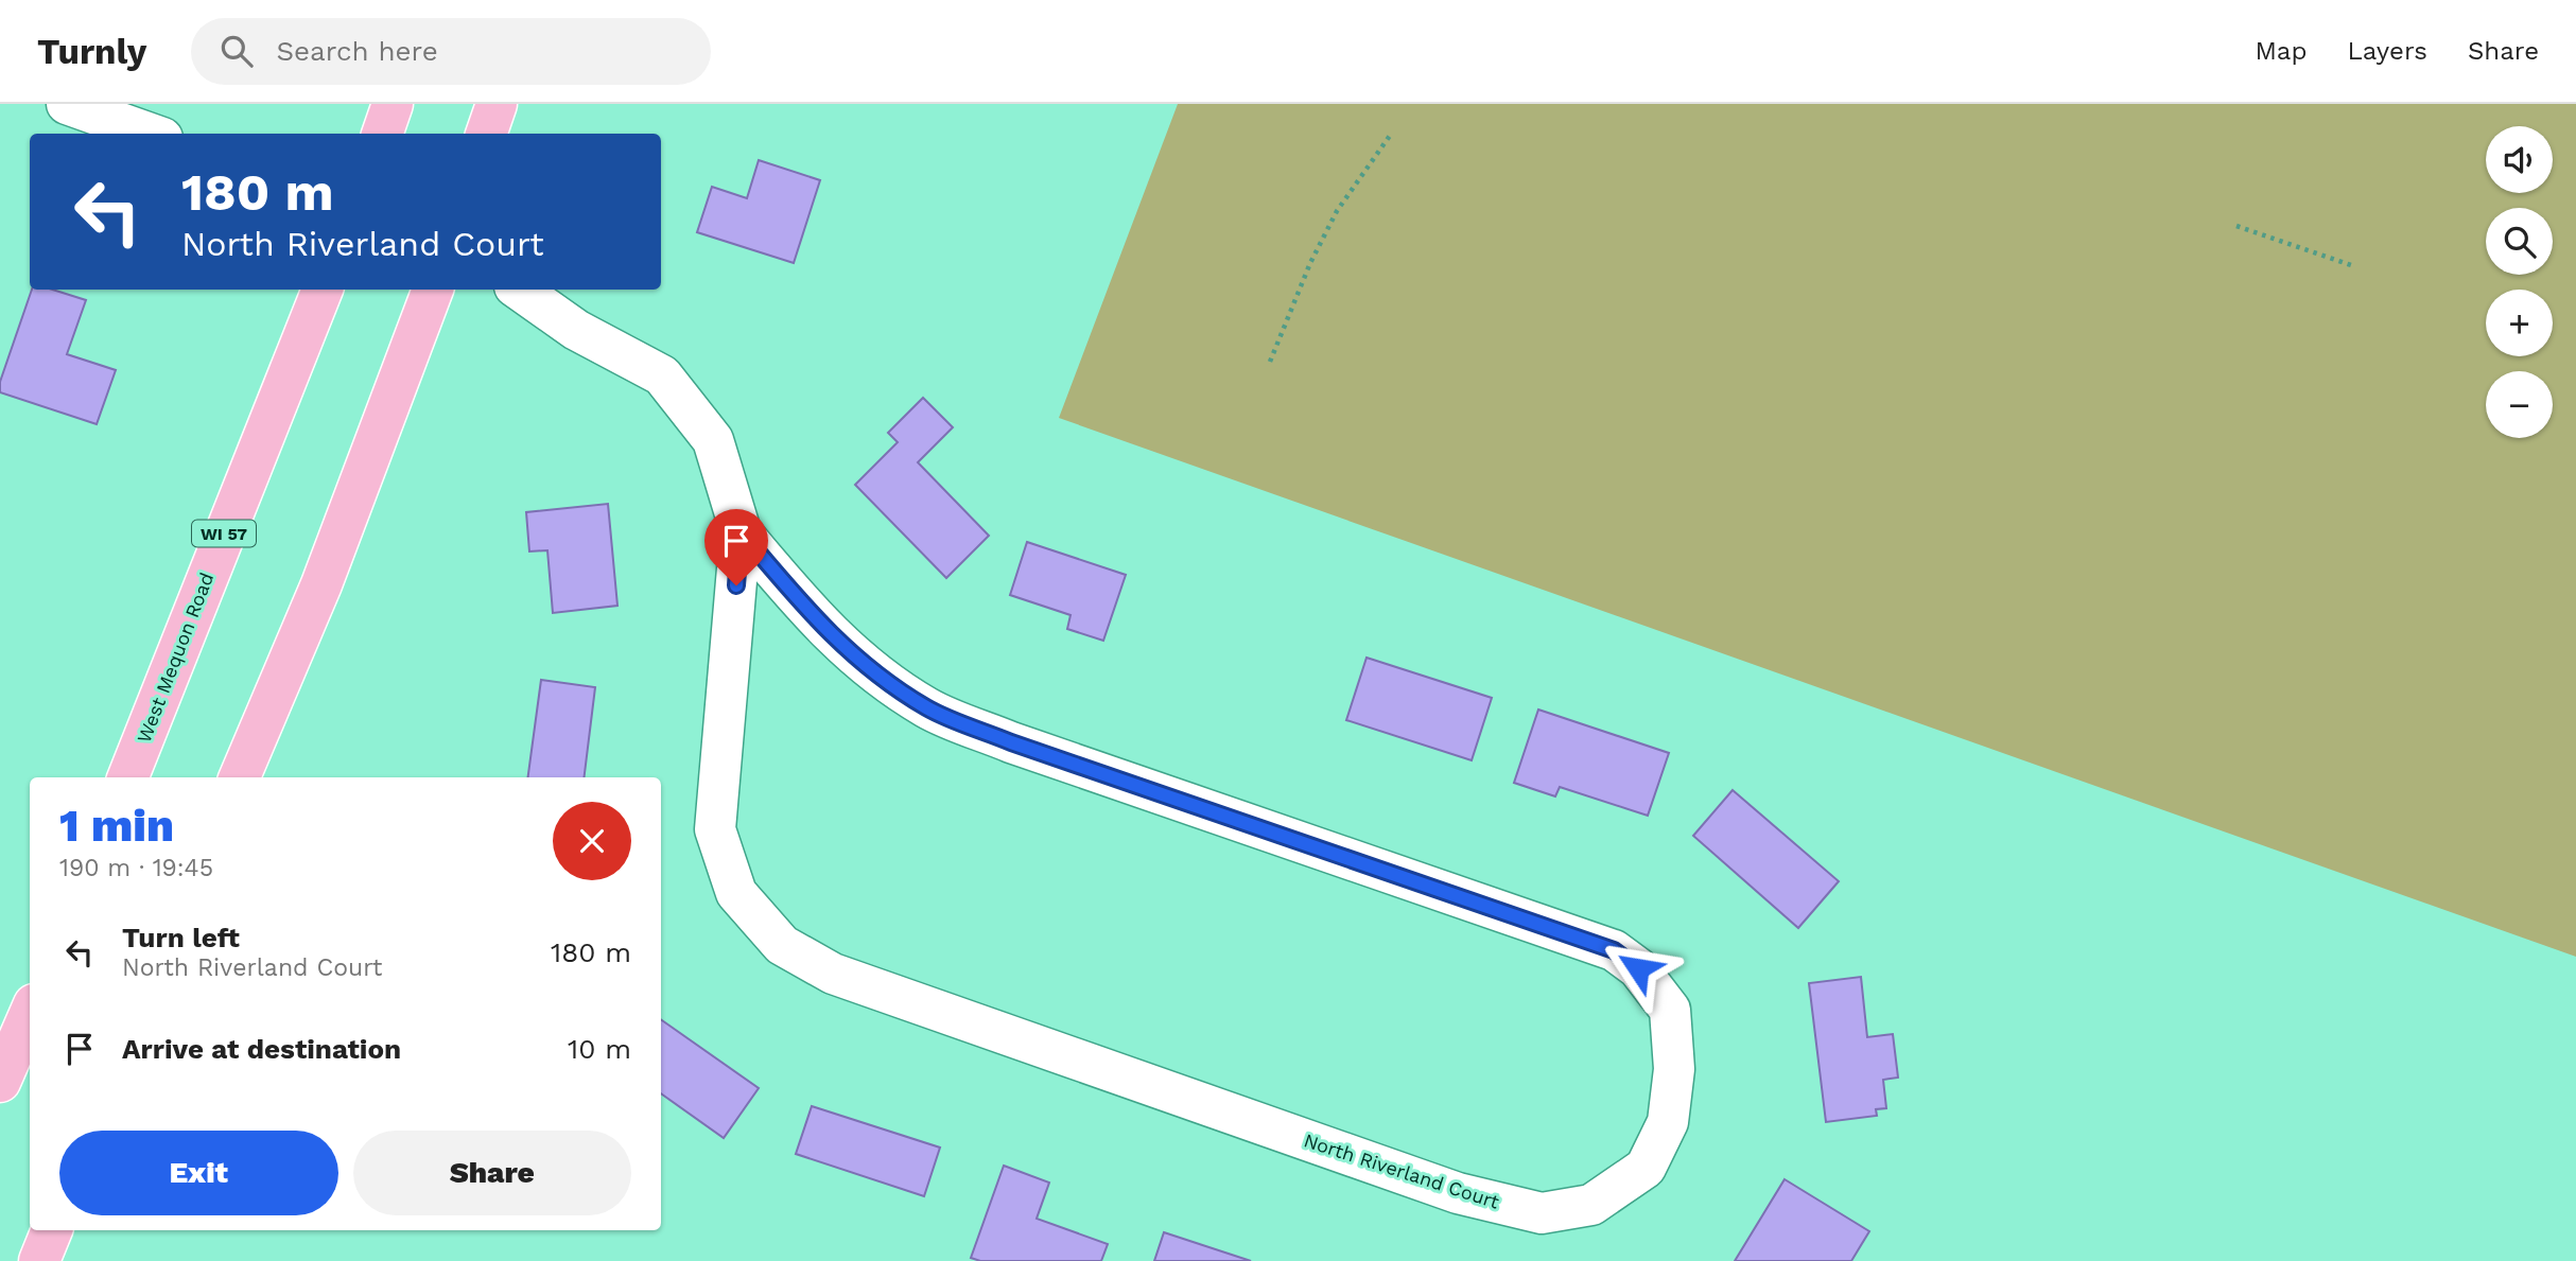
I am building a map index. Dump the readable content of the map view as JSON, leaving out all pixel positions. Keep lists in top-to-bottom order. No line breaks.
{"streets":{"main road":["WI 57","West Mequon Road"],"street":["North Riverland Court"]},"page":{"header":"Turnly","search":"Search here","nav":["Map","Layers","Share"],"map_buttons":["+","−"],"turn":["180 m","North Riverland Court"],"heading":["1 min","190 m · 19:45"],"list":[{"name":"Turn left","note":"North Riverland Court","value":"180 m"},{"name":"Arrive at destination","value":"10 m"}],"buttons":["Exit","Share"]}}
